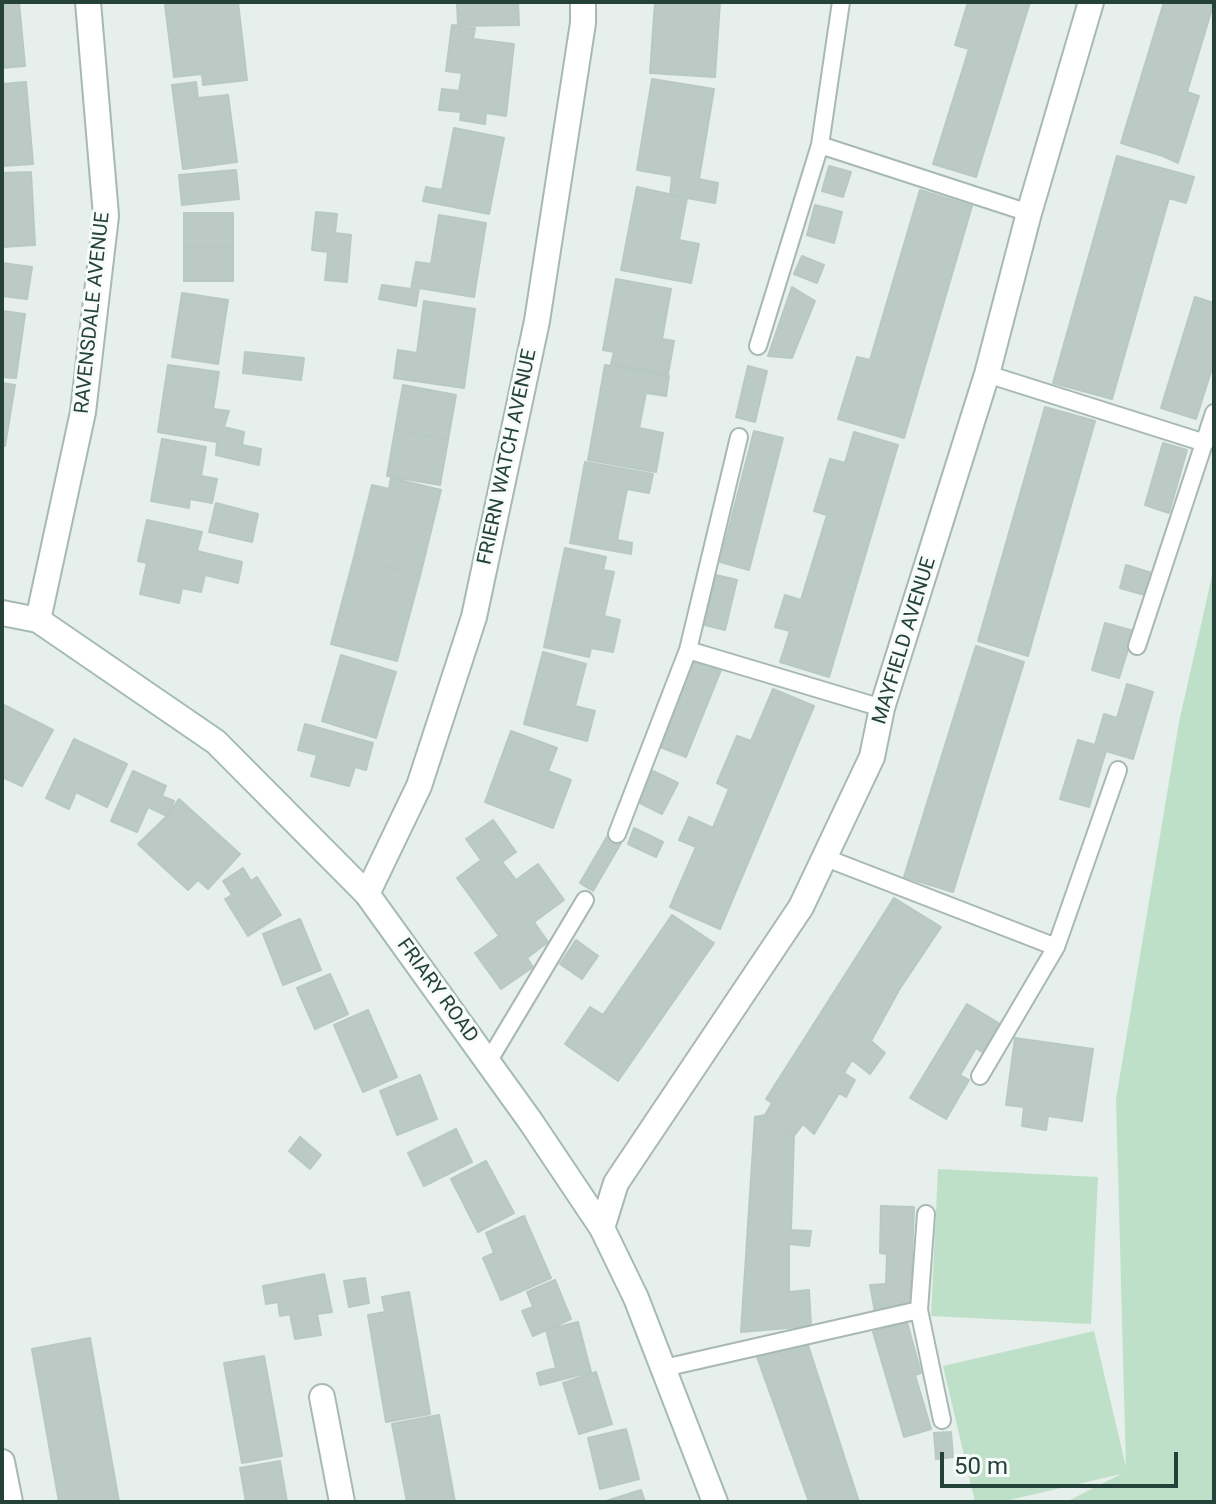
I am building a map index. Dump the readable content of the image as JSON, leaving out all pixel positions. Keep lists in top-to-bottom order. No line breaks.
{"streets":{"street":["RAVENSDALE AVENUE","FRIERN WATCH AVENUE","MAYFIELD AVENUE","FRIARY ROAD"]},"crossings":[["RAVENSDALE AVENUE","FRIARY ROAD"],["FRIERN WATCH AVENUE","FRIARY ROAD"],["MAYFIELD AVENUE","FRIARY ROAD"]],"scale_bar":"50 m"}
